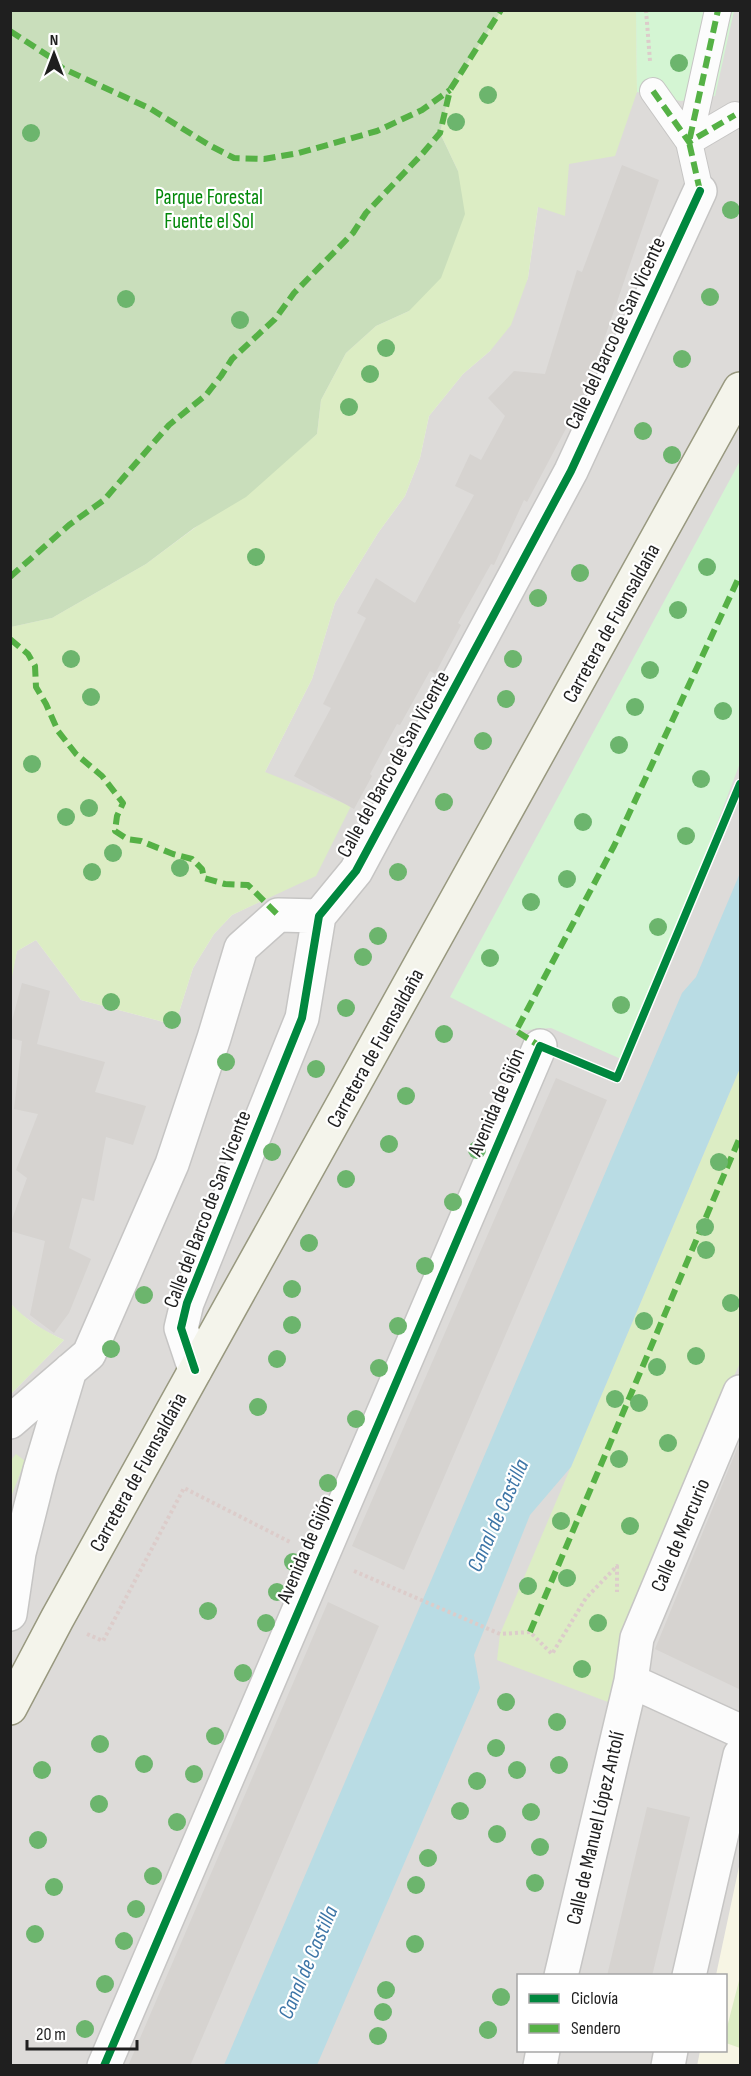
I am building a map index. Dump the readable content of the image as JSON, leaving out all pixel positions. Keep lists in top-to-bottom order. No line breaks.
{"streets":{"main road":["Carretera de Fuensaldaña"],"street":["Calle del Barco de San Vicente","Avenida de Gijón","Calle de Mercurio","Calle de Manuel López Antolí"]},"crossings":[["Calle del Barco de San Vicente","Carretera de Fuensaldaña"],["Calle de Mercurio","Calle de Manuel López Antolí"]],"water":["Canal de Castilla"],"parks":["Parque Forestal Fuente el Sol"],"legend":["Ciclovía","Sendero"],"scale_bar":"20 m","north":"top"}
